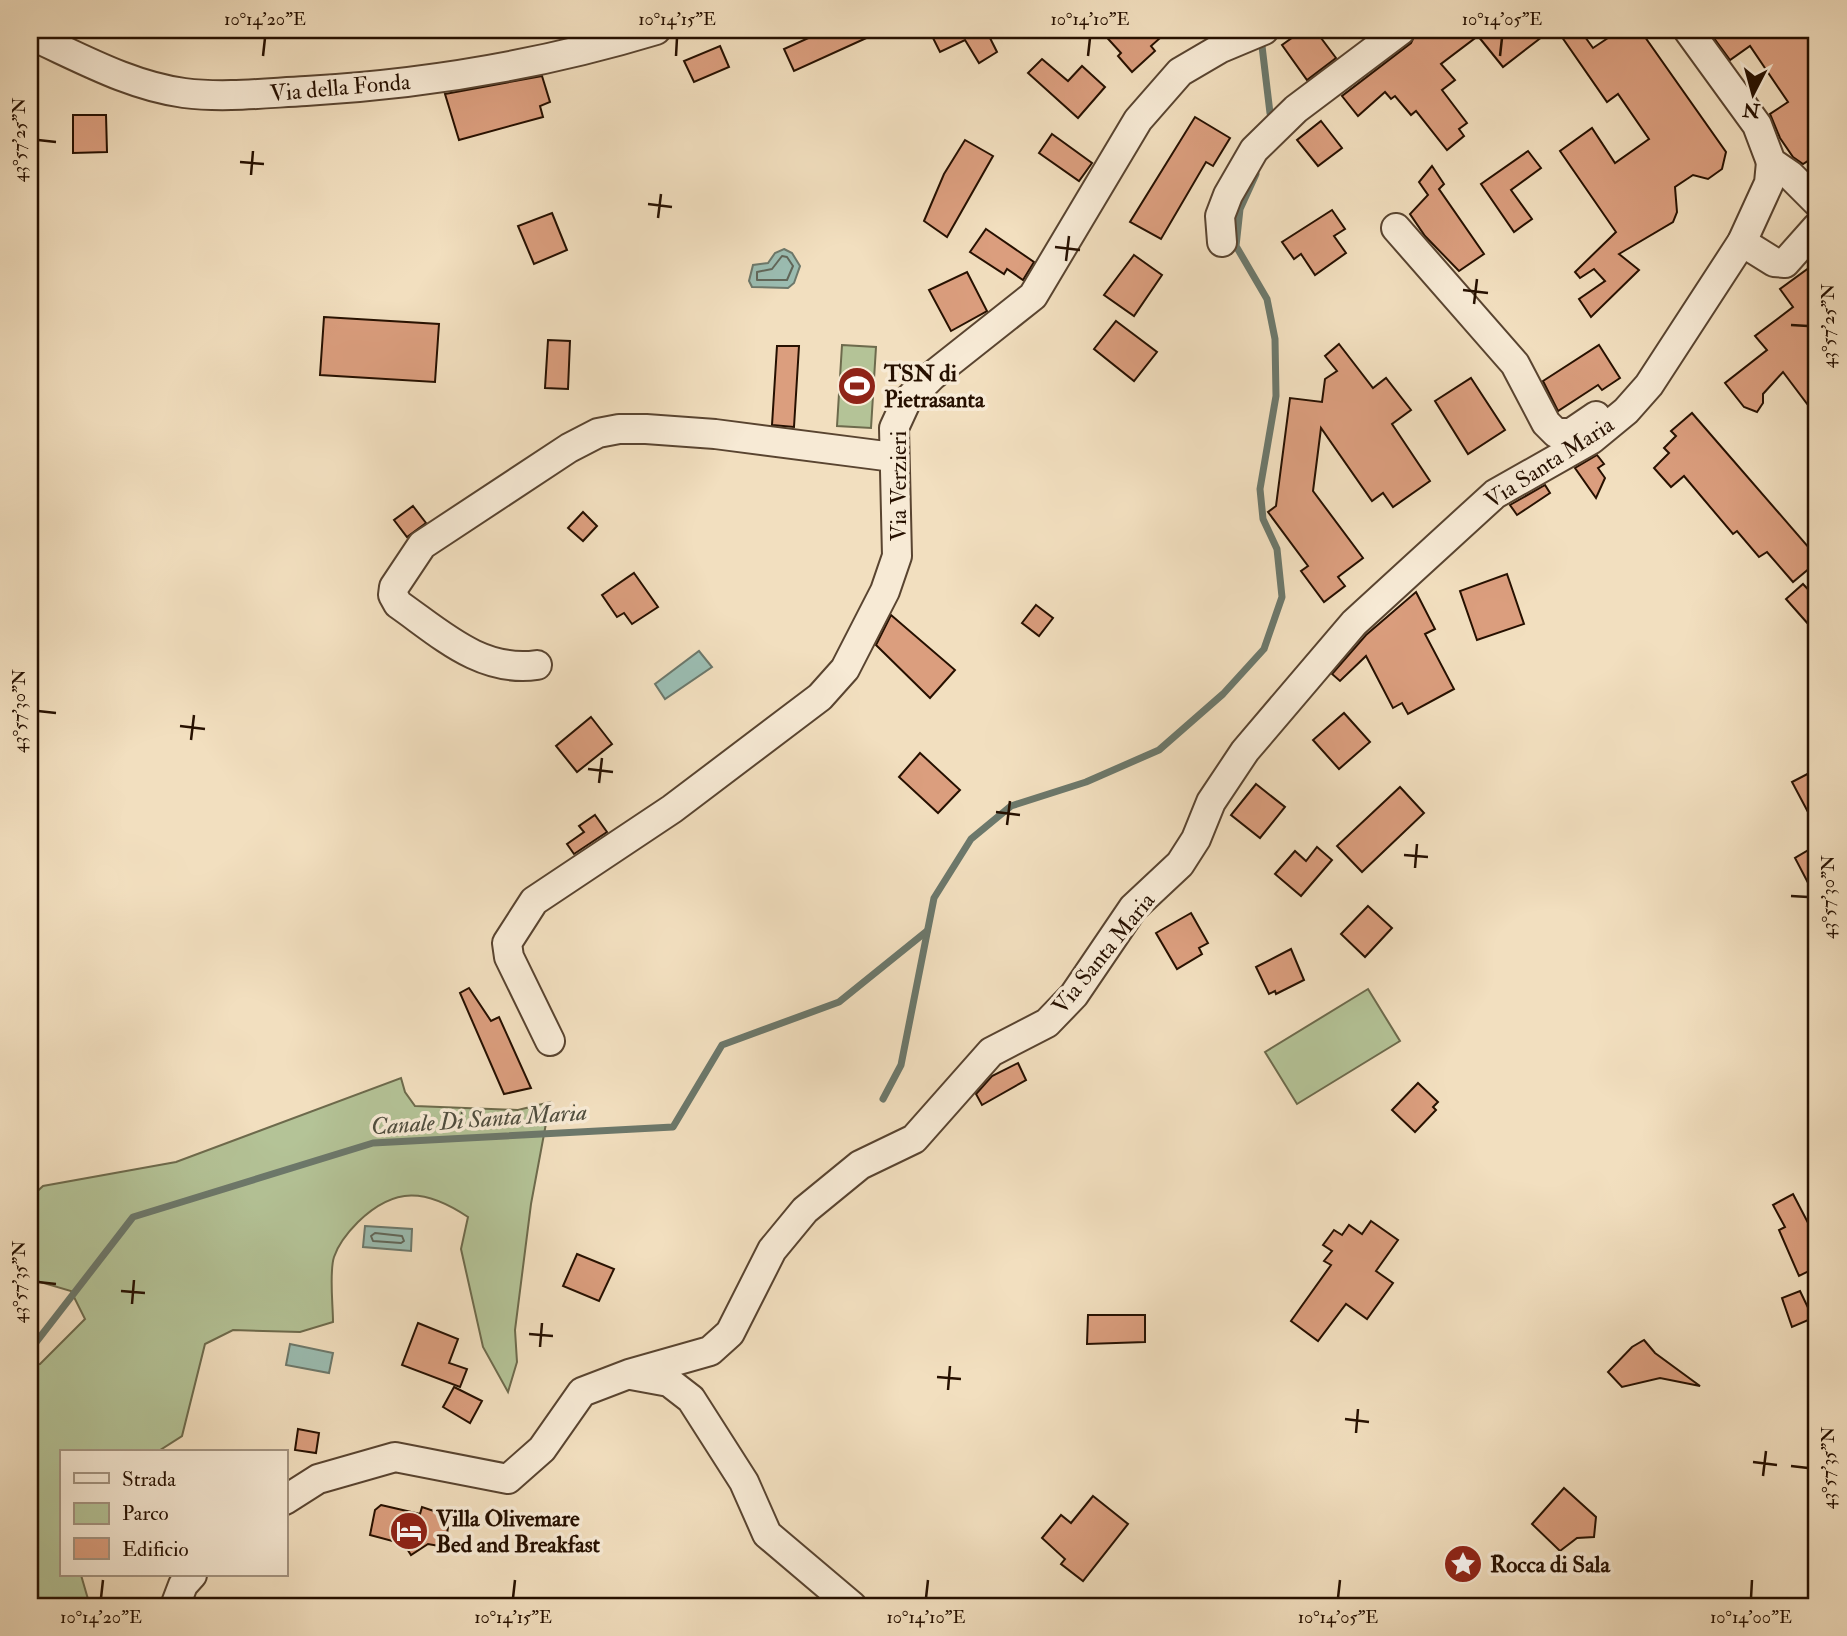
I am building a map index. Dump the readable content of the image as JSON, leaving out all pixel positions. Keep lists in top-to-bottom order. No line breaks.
{"streets":{"street":["Via della Fonda","Via Santa Maria","Via Verzieri"]},"water":["Canale Di Santa Maria"],"places":{"sports":["TSN di Pietrasanta"],"hotel":["Villa Olivemare Bed and Breakfast"],"place":["Rocca di Sala"]},"legend":["Strada","Parco","Edificio"],"north":"bottom","coordinates":["10°14'20\"E","10°14'15\"E","10°14'10\"E","10°14'05\"E","43°57'25\"N","43°57'30\"N","43°57'35\"N","10°14'00\"E"]}
